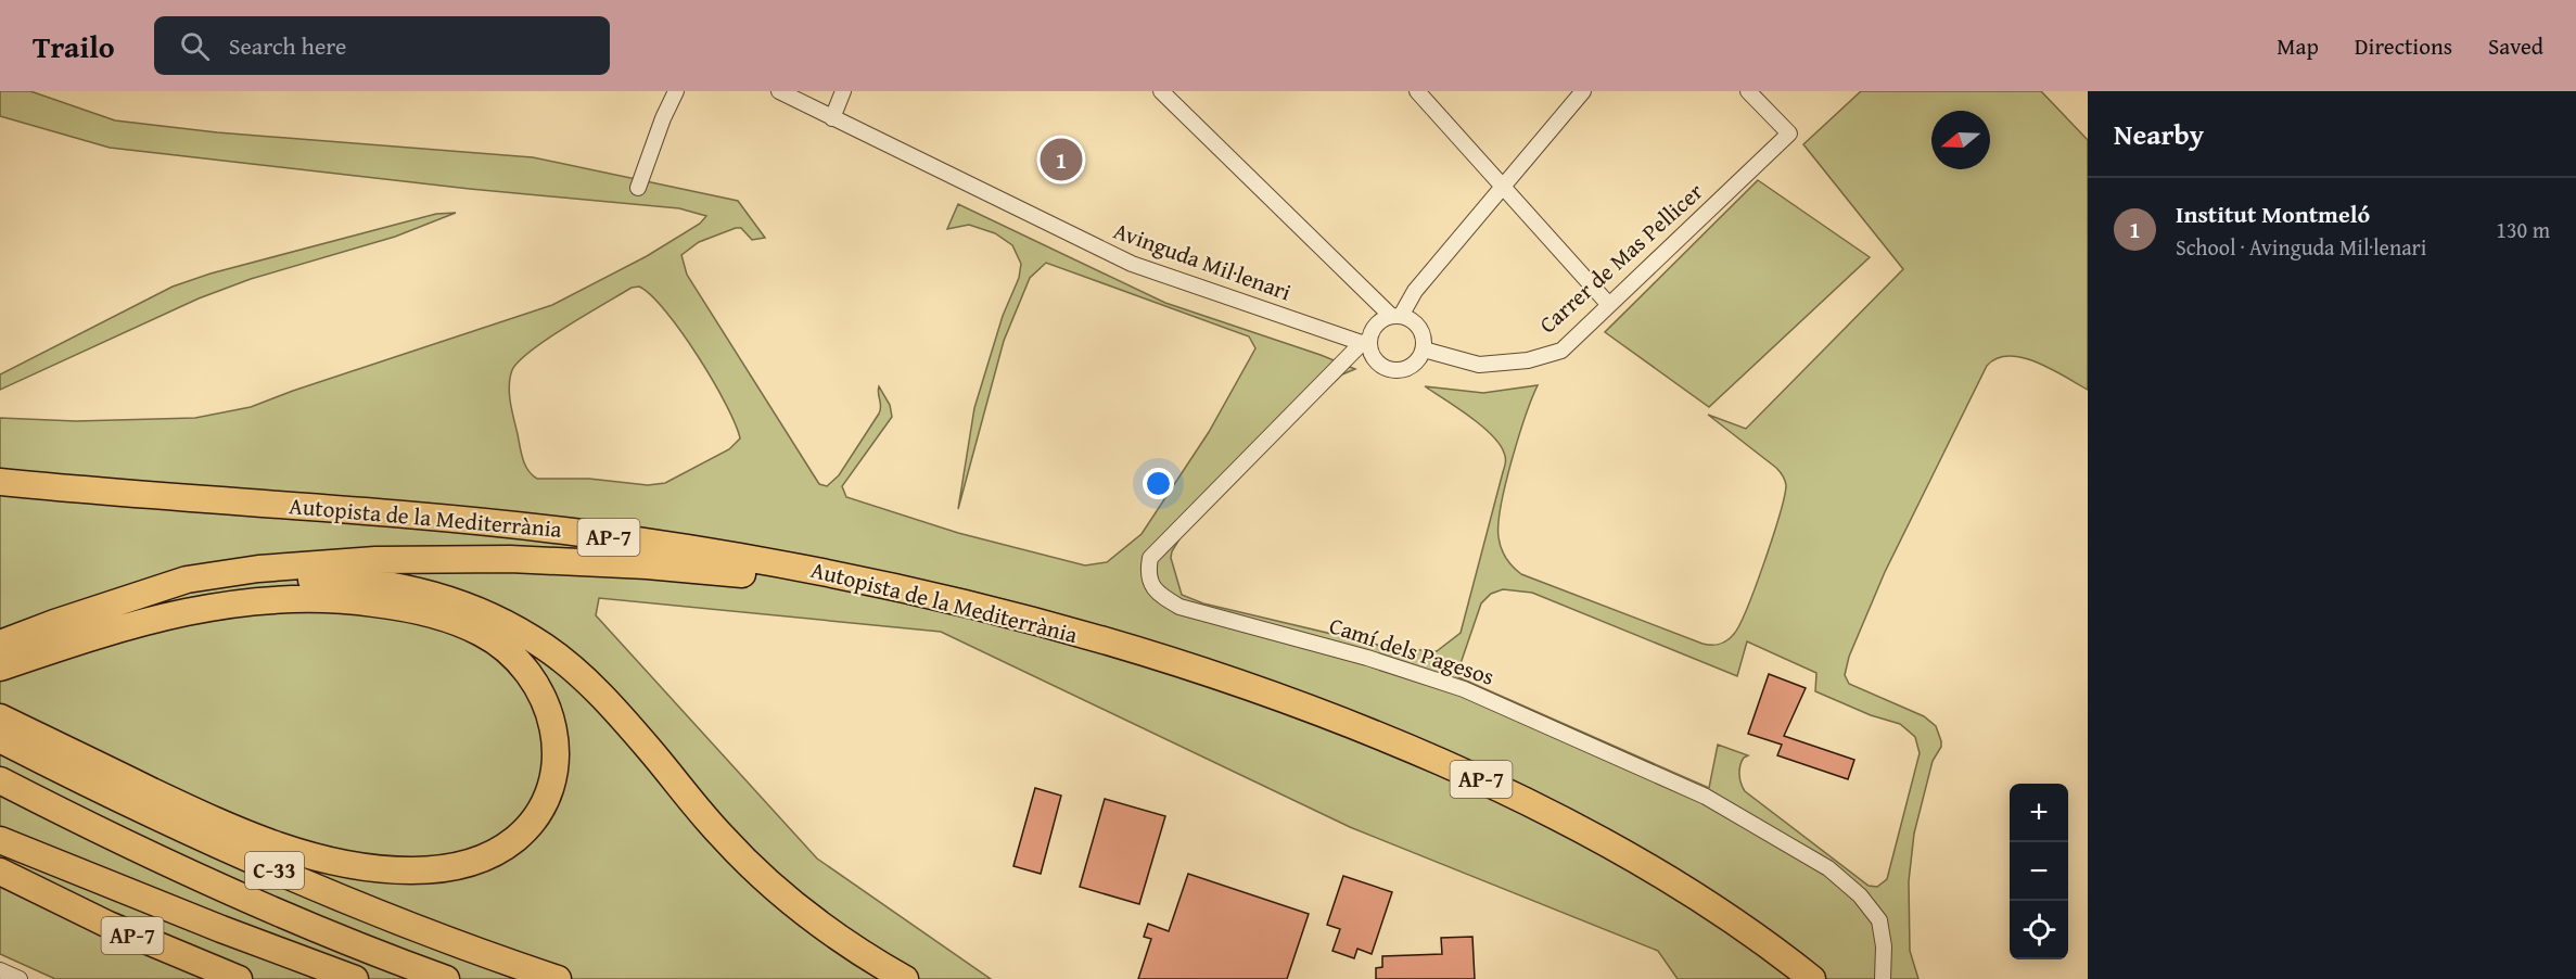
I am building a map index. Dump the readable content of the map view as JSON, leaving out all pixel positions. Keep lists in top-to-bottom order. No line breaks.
{"streets":{"highway":["Autopista de la Mediterrània","AP-7","C-33"],"street":["Carrer de Mas Pellicer","Avinguda Mil·lenari","Camí dels Pagesos"]},"crossings":[["Carrer de Mas Pellicer","Avinguda Mil·lenari"],["Carrer de Mas Pellicer","Camí dels Pagesos"],["Avinguda Mil·lenari","Camí dels Pagesos"]],"north":"left","page":{"header":"Trailo","search":"Search here","nav":["Map","Directions","Saved"],"heading":"Nearby","pins":"1","list":[{"mark":"1","name":"Institut Montmeló","note":"School · Avinguda Mil·lenari","value":"130 m"}],"map_buttons":["+","−"]}}
